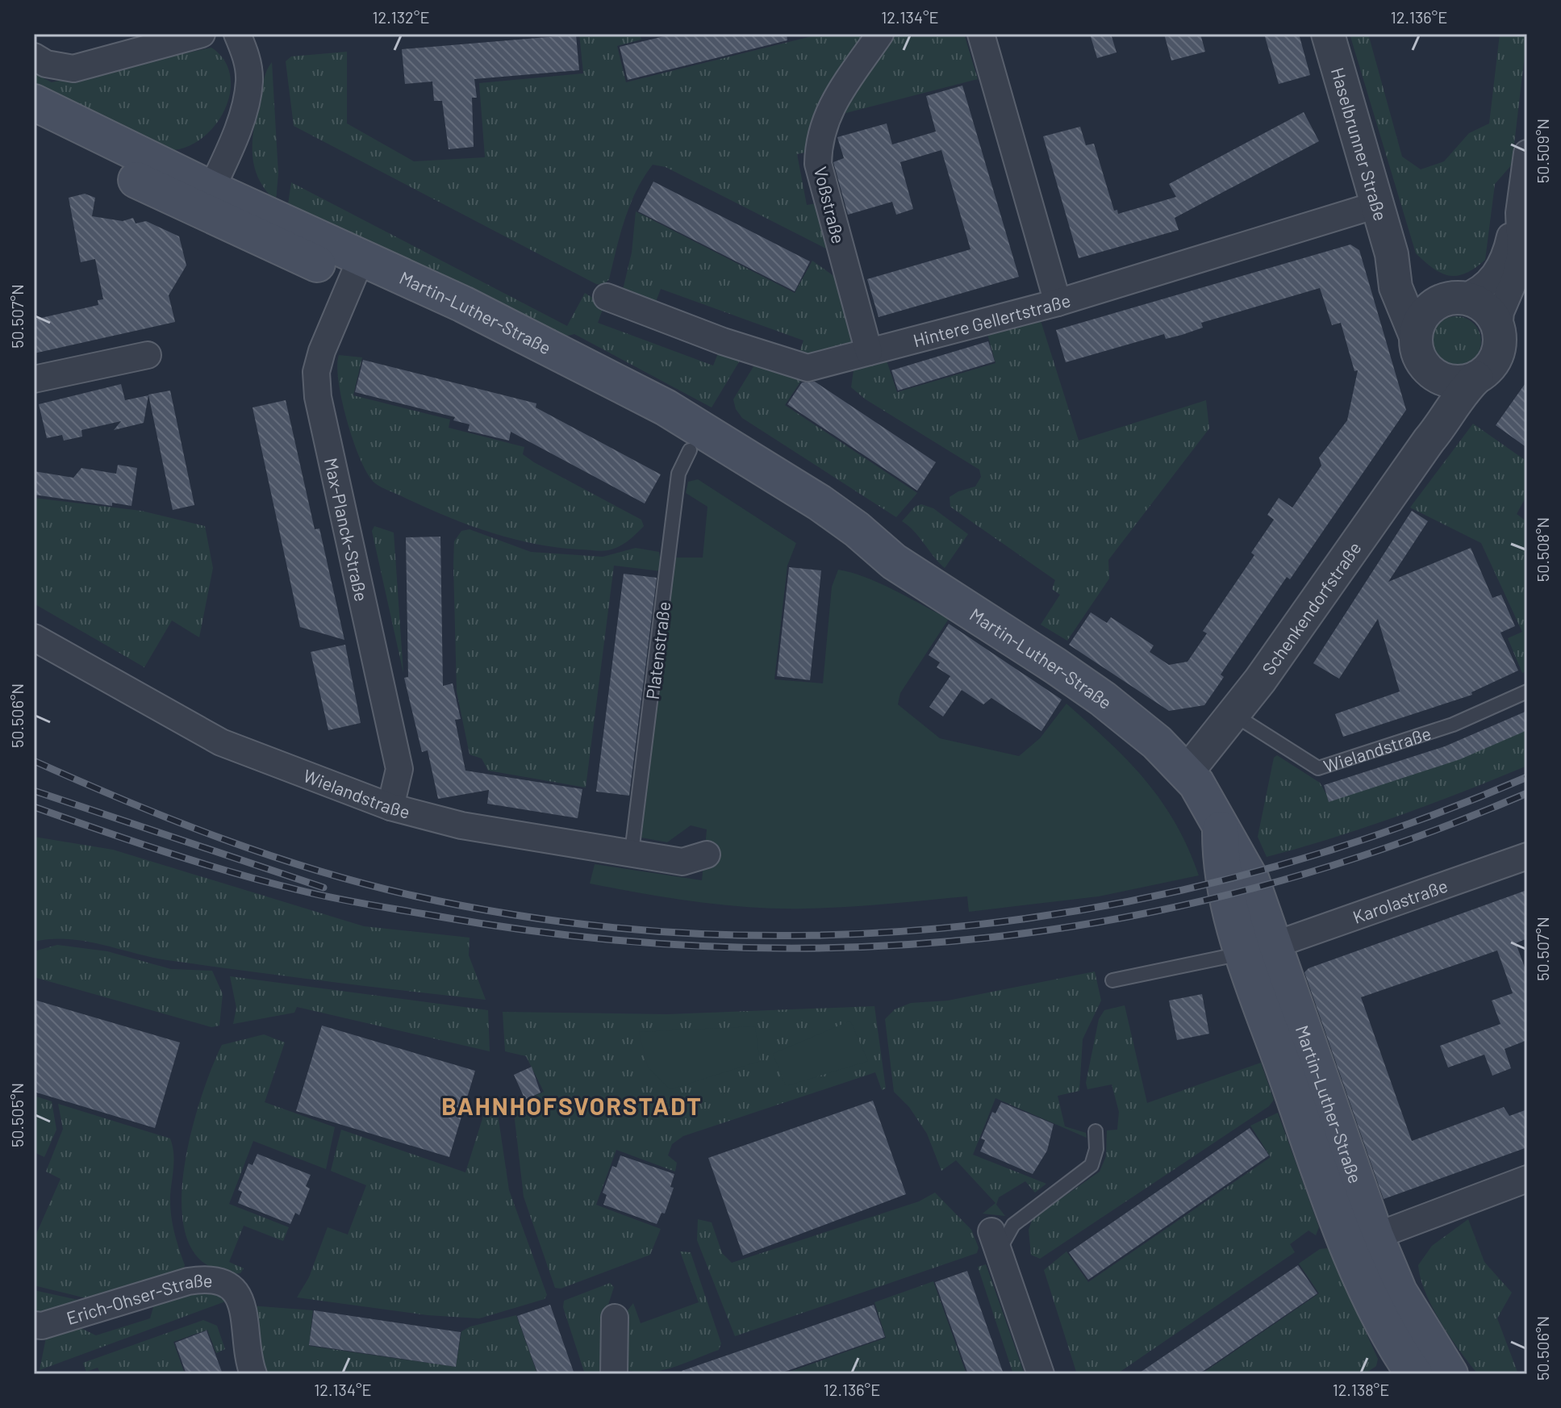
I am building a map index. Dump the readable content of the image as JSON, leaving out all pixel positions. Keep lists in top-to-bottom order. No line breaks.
{"streets":{"main road":["Martin-Luther-Straße"],"street":["Haselbrunner Straße","Voßstraße","Hintere Gellertstraße","Max-Planck-Straße","Schenkendorfstraße","Wielandstraße","Karolastraße","Erich-Ohser-Straße"],"lane":["Platenstraße"]},"crossings":[["Haselbrunner Straße","Hintere Gellertstraße"],["Haselbrunner Straße","Schenkendorfstraße"],["Voßstraße","Hintere Gellertstraße"],["Martin-Luther-Straße","Max-Planck-Straße"],["Martin-Luther-Straße","Schenkendorfstraße"],["Martin-Luther-Straße","Platenstraße"],["Martin-Luther-Straße","Karolastraße"],["Max-Planck-Straße","Wielandstraße"],["Schenkendorfstraße","Wielandstraße"],["Platenstraße","Wielandstraße"]],"districts":["BAHNHOFSVORSTADT"],"coordinates":["12.132°E","12.134°E","12.136°E","50.509°N","50.507°N","50.508°N","50.506°N","50.505°N","12.138°E"]}
